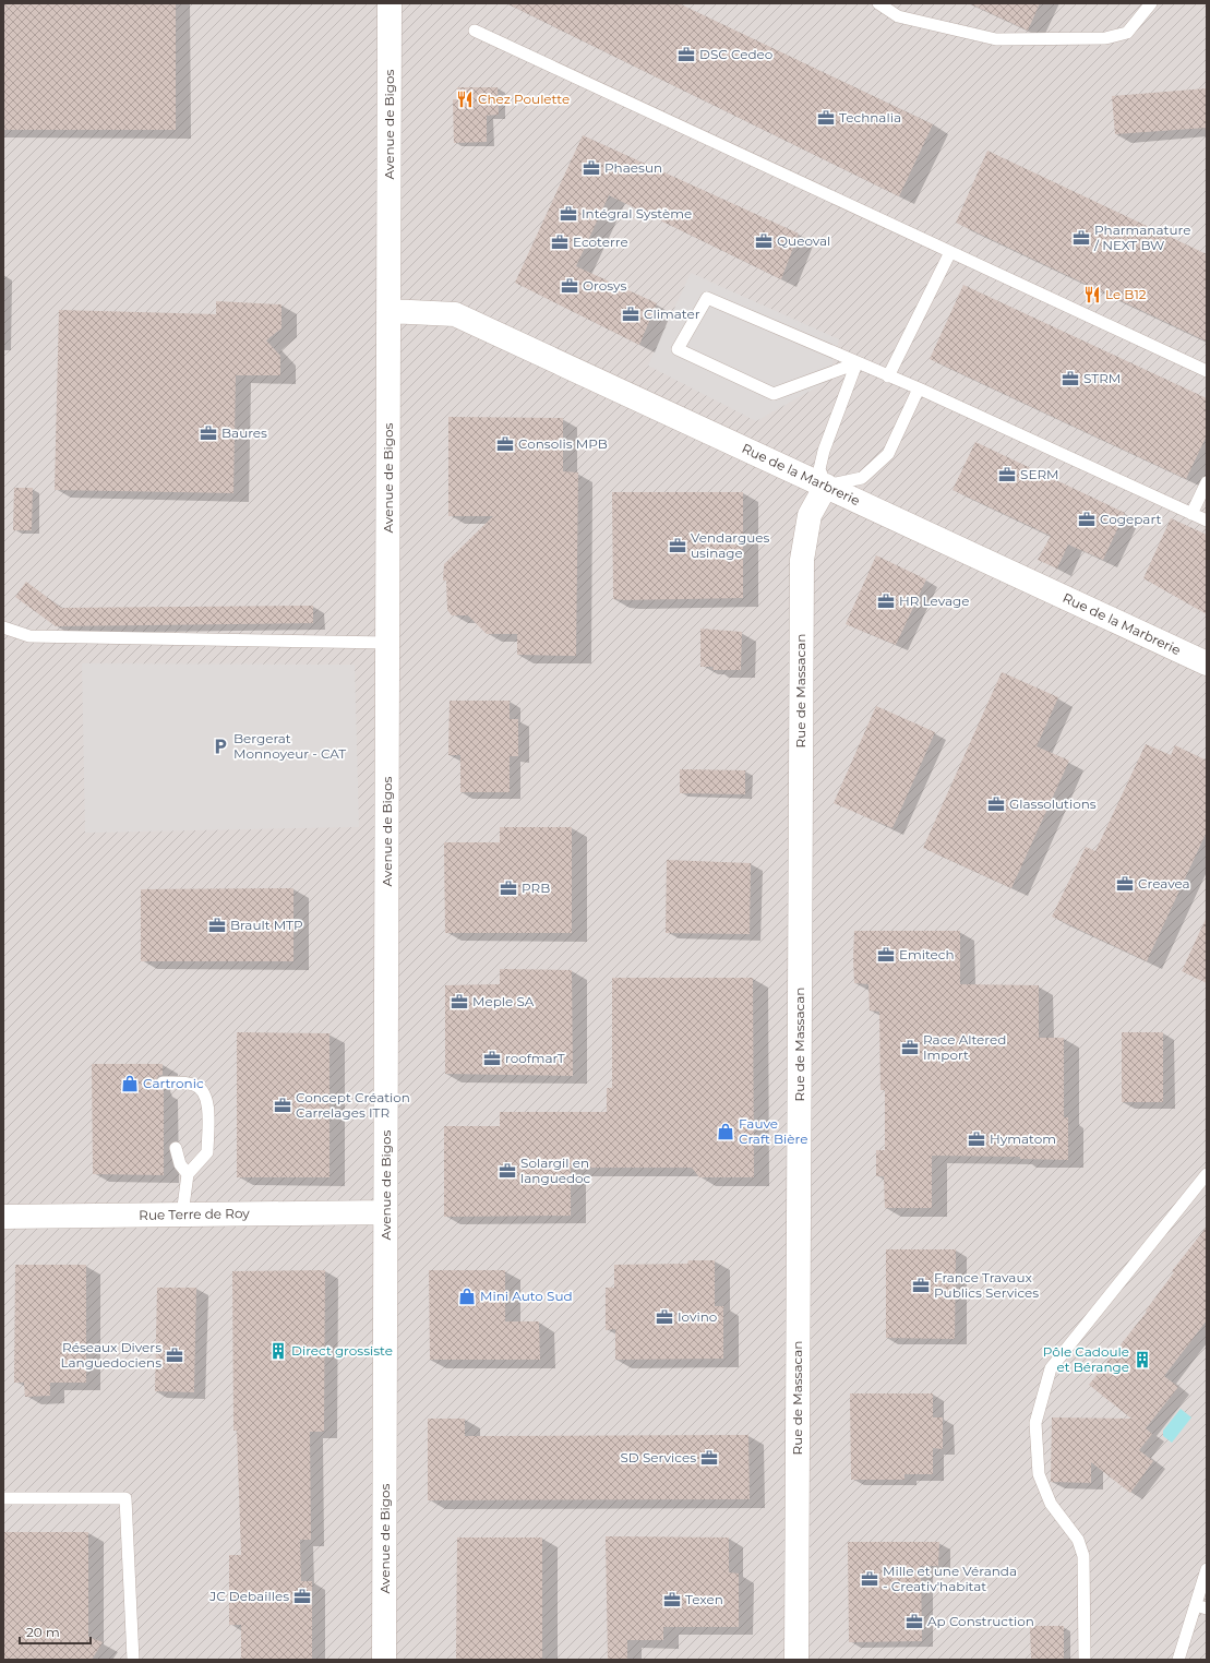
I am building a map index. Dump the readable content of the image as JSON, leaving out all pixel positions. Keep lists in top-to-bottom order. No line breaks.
{"streets":{"street":["Avenue de Bigos","Rue de la Marbrerie","Rue de Massacan","Rue Terre de Roy"]},"crossings":[["Avenue de Bigos","Rue de la Marbrerie"],["Avenue de Bigos","Rue Terre de Roy"],["Rue de la Marbrerie","Rue de Massacan"]],"places":{"office":["DSC Cedeo","Technalia","Phaesun","Intégral Système","Pharmanature / NEXT BW","Queoval","Ecoterre","Orosys","Climater","STRM","Baures","Consolis MPB","SERM","Cogepart","Vendargues usinage","HR Levage","Glassolutions","Creavea","PRB","Brault MTP","Emitech","Meple SA","Race Altered Import","roofmarT","Concept Création Carrelages ITR","Hymatom","Solargil en languedoc","France Travaux Publics Services","Iovino","Réseaux Divers Languedociens","SD Services","Mille et une Véranda - Creativ'habitat","JC Debailles","Texen","Ap Construction"],"restaurant":["Chez Poulette","Le B12"],"parking":["Bergerat Monnoyeur - CAT"],"shop":["Cartronic","Fauve Craft Bière","Mini Auto Sud"],"building":["Direct grossiste","Pôle Cadoule et Bérange"]},"scale_bar":"20 m"}
